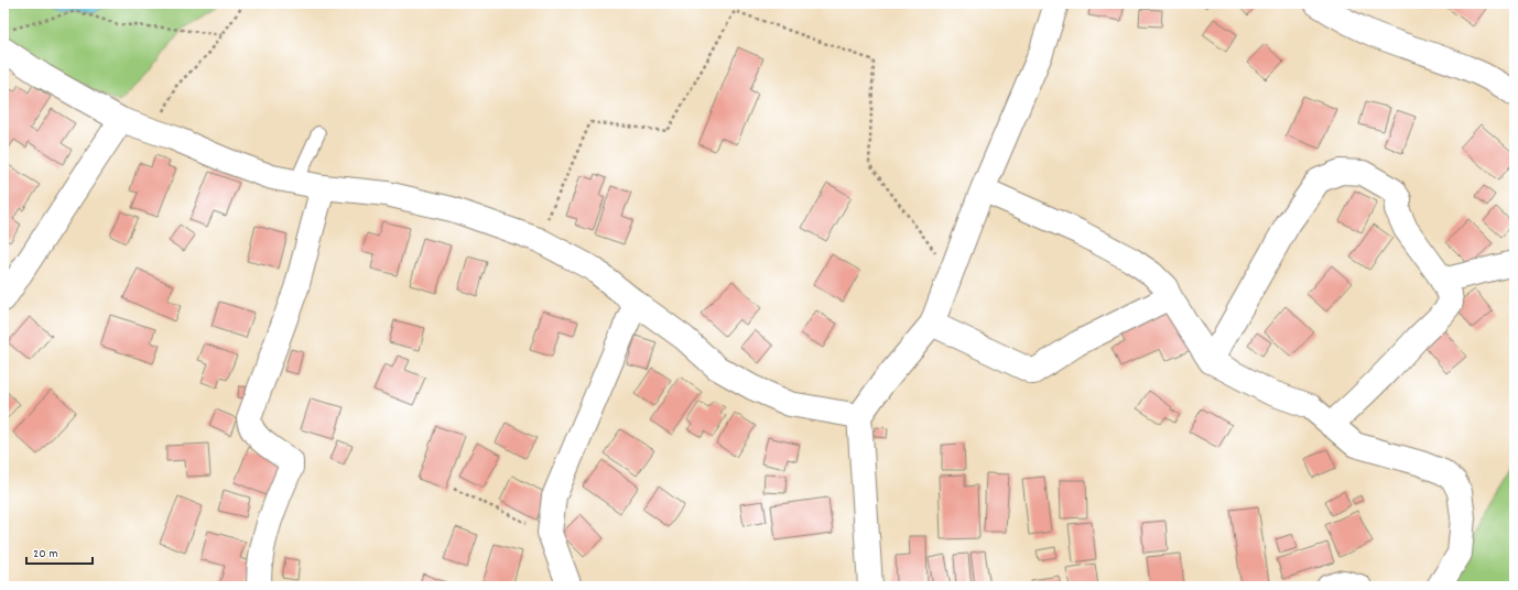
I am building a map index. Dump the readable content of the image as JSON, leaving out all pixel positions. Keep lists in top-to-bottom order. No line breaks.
{"scale_bar":"20 m"}
